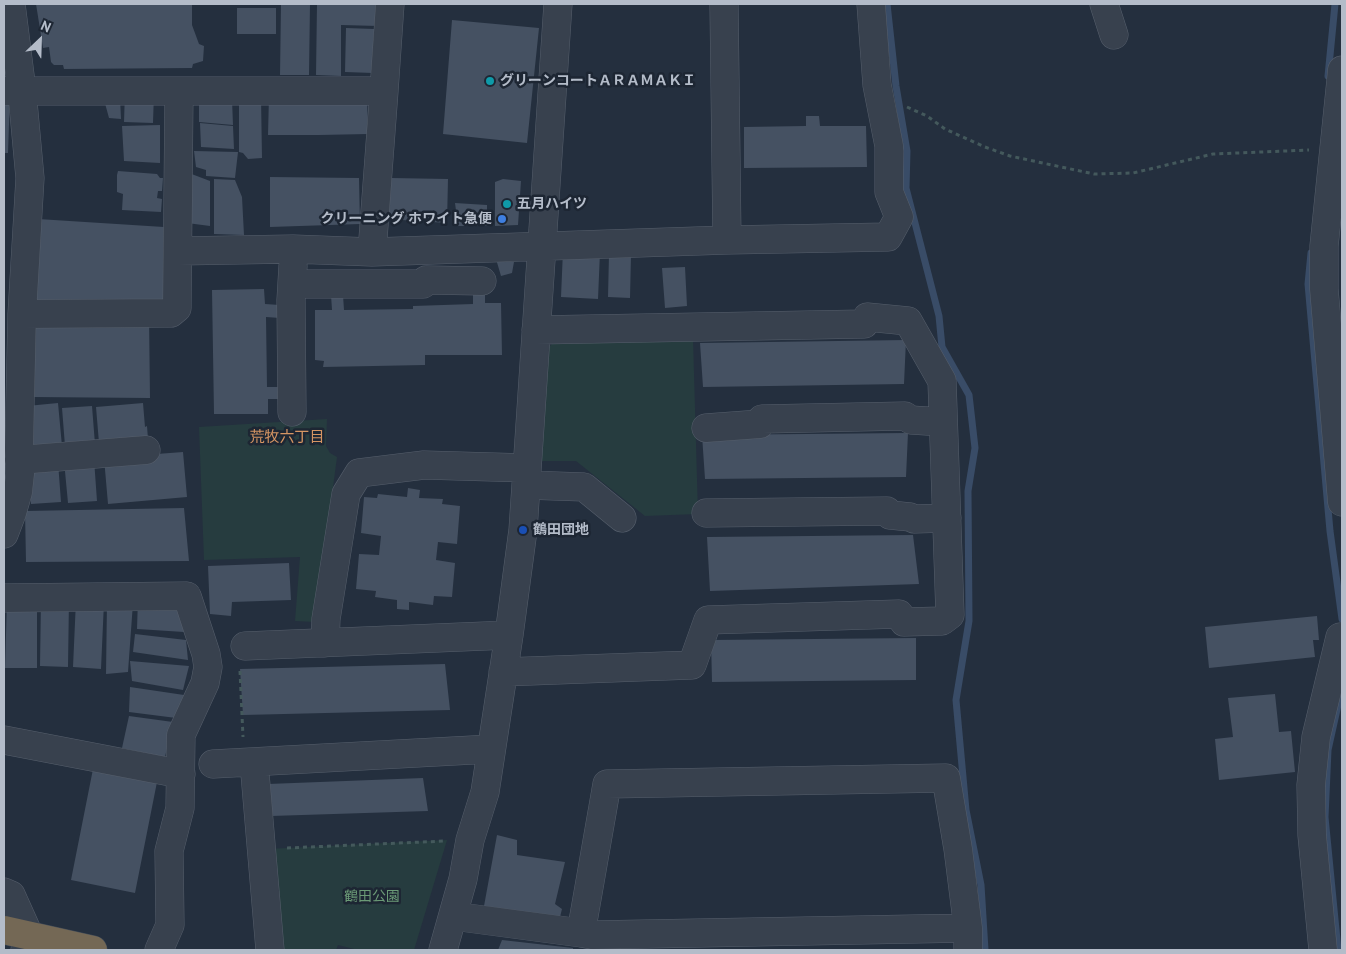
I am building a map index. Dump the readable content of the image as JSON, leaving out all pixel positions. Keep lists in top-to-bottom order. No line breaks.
{"districts":["荒牧六丁目"],"parks":["鶴田公園"],"places":["グリーンコートＡＲＡＭＡＫＩ","五月ハイツ","クリーニング ホワイト急便","鶴田団地"],"north":"top right"}
